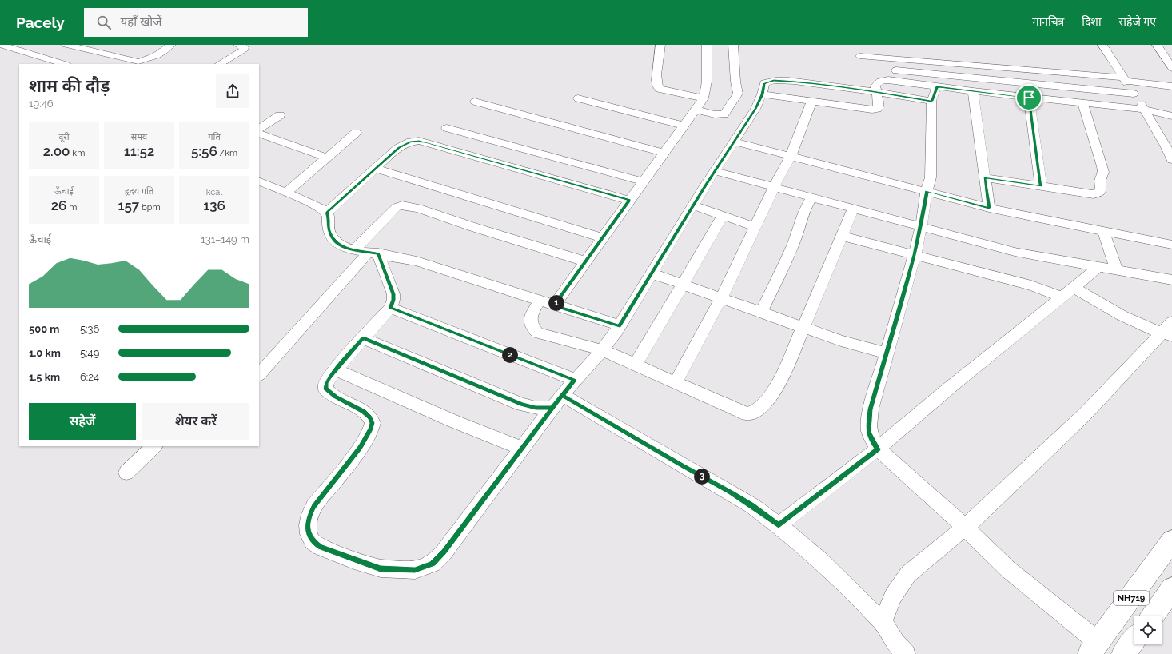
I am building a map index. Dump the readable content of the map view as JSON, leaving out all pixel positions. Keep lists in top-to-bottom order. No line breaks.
{"streets":{"highway":["NH719"]},"page":{"header":"Pacely","search":"यहाँ खोजें","nav":["मानचित्र","दिशा","सहेजे गए"],"heading":["शाम की दौड़","19:46"],"stats":[["दूरी","2.00 km"],["समय","11:52"],["गति","5:56 /km"],["ऊँचाई","26 m"],["हृदय गति","157 bpm"],["kcal","136"]],"chart":["ऊँचाई","131–149 m"],"pins":["1","2","3"],"list":[{"name":"500 m","note":"5:36"},{"name":"1.0 km","note":"5:49"},{"name":"1.5 km","note":"6:24"}],"buttons":["सहेजें","शेयर करें"]}}
